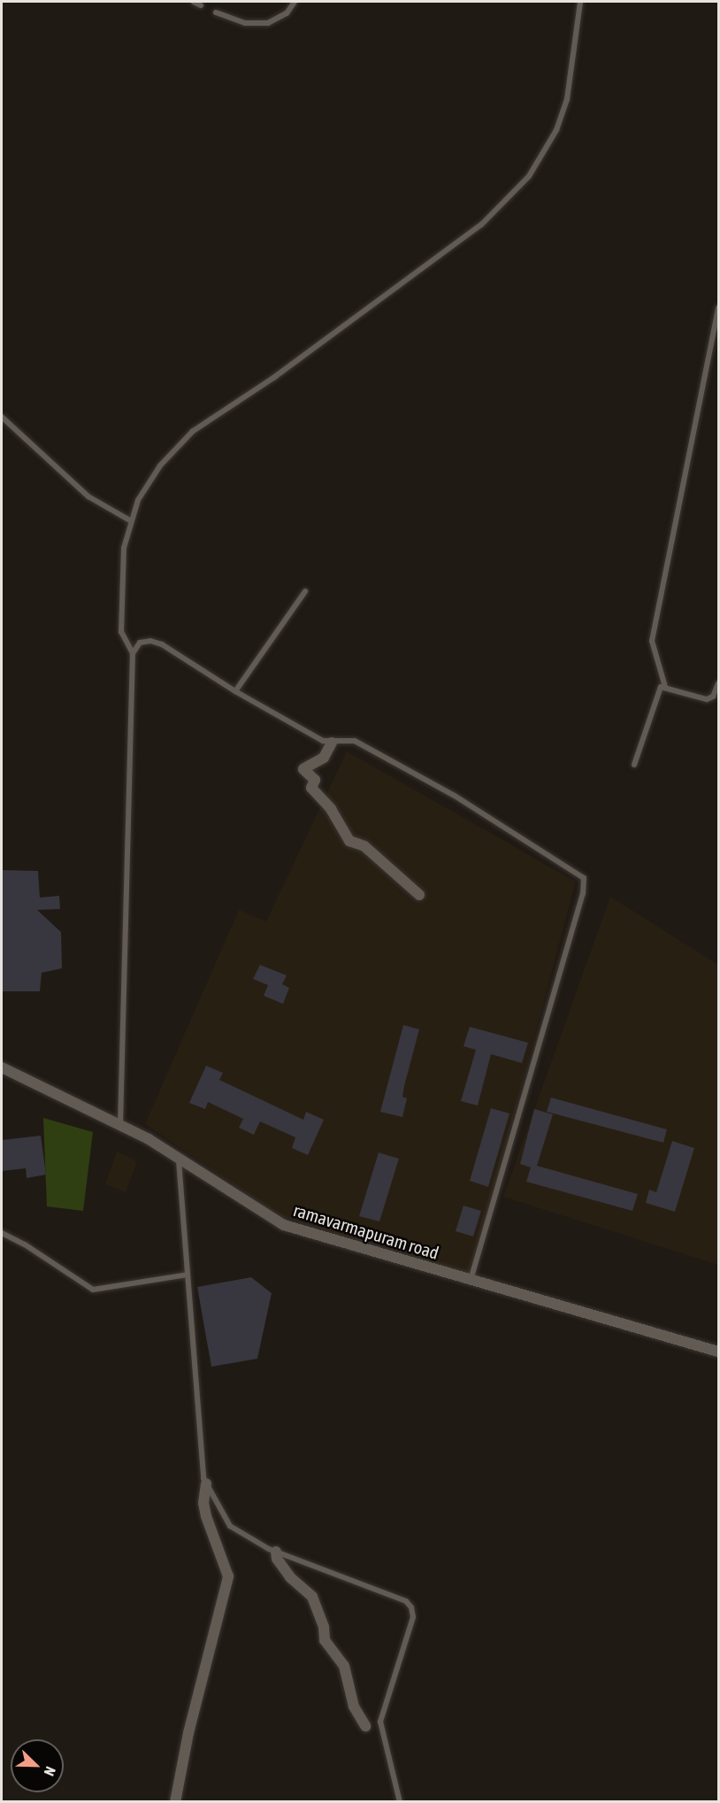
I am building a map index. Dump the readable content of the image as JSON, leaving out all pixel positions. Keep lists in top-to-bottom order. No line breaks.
{"streets":{"street":["ramavarmapuram road"]},"north":"bottom right"}
